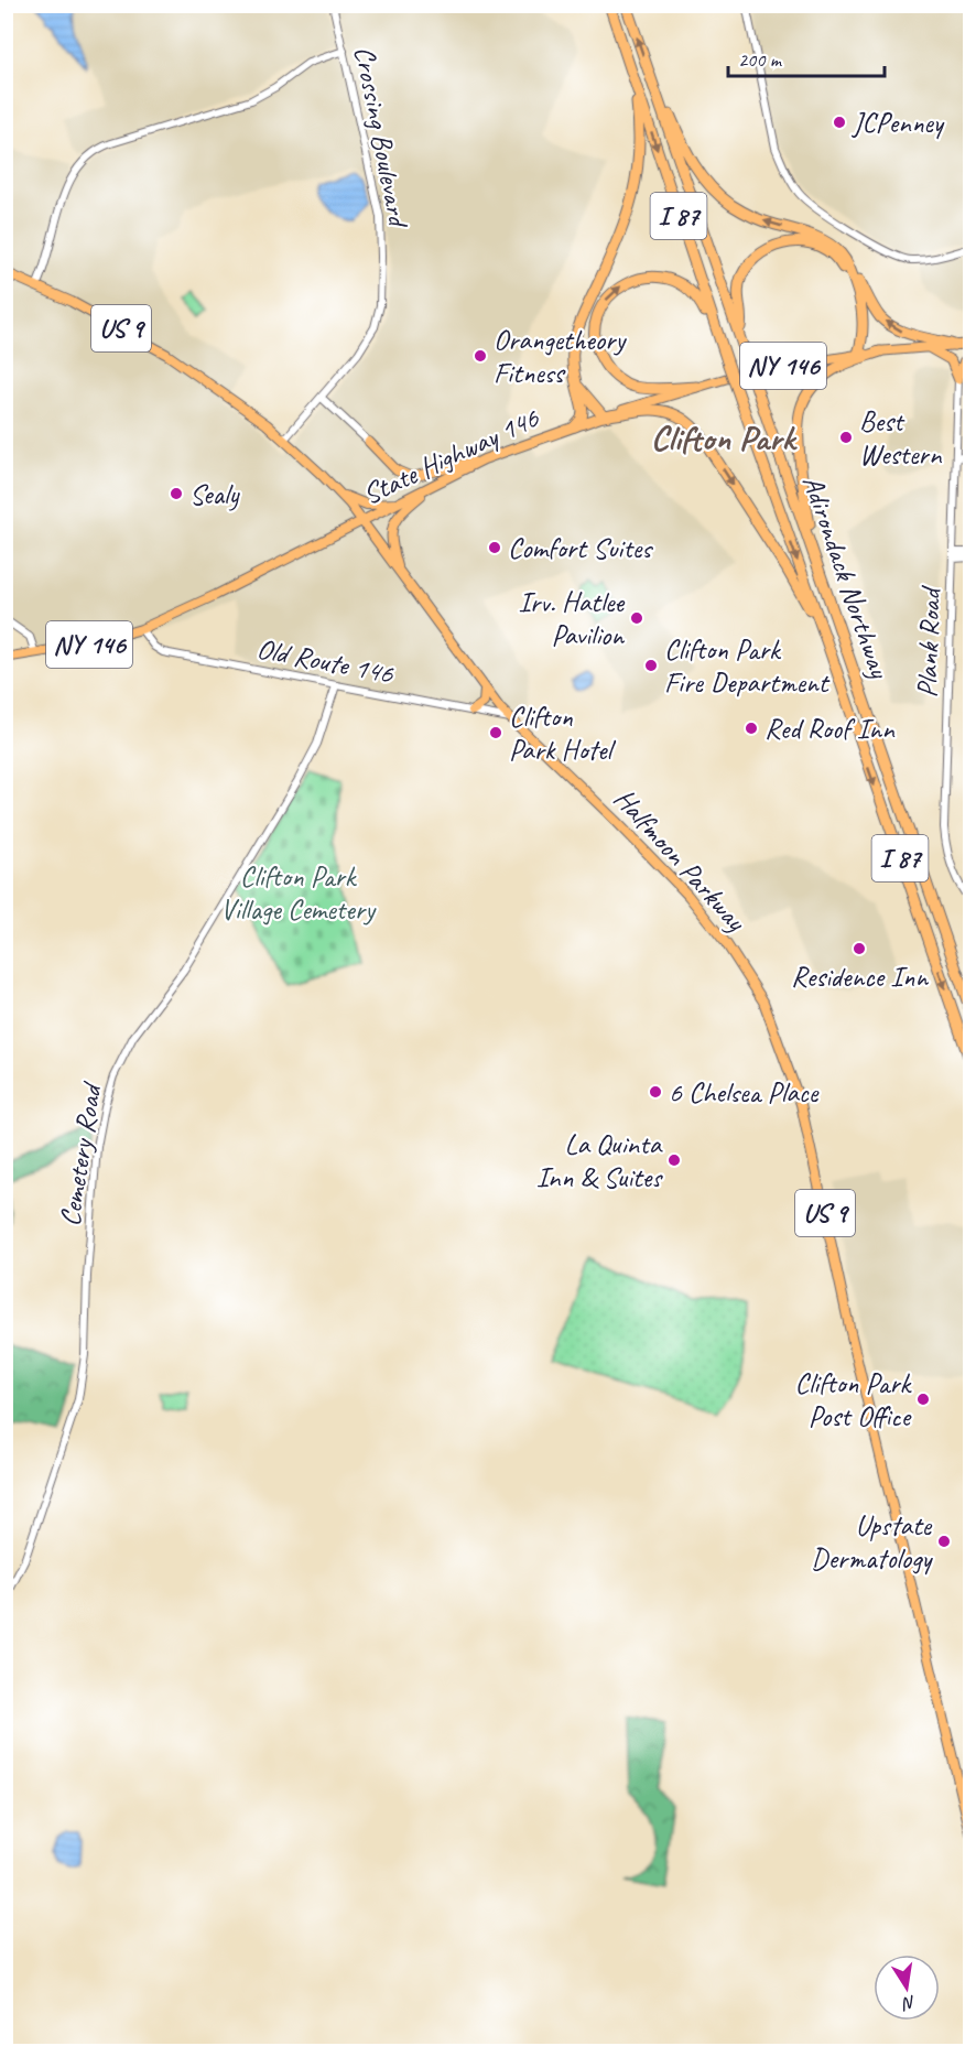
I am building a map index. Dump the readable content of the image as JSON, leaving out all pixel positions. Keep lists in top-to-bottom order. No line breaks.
{"streets":{"highway":["I 87","Adirondack Northway"],"main road":["US 9","NY 146","State Highway 146","Halfmoon Parkway"],"street":["Crossing Boulevard","Plank Road","Old Route 146","Cemetery Road"]},"crossings":[["Crossing Boulevard","Halfmoon Parkway"],["State Highway 146","Old Route 146"],["State Highway 146","Halfmoon Parkway"],["Old Route 146","Halfmoon Parkway"],["Old Route 146","Cemetery Road"]],"districts":["Clifton Park"],"parks":["Clifton Park Village Cemetery"],"places":["JCPenney","Orangetheory Fitness","Best Western","Sealy","Comfort Suites","Irv. Hatlee Pavilion","Clifton Park Fire Department","Red Roof Inn","Clifton Park Hotel","Residence Inn","6 Chelsea Place","La Quinta Inn & Suites","Clifton Park Post Office","Upstate Dermatology"],"scale_bar":"200 m","north":"bottom"}
